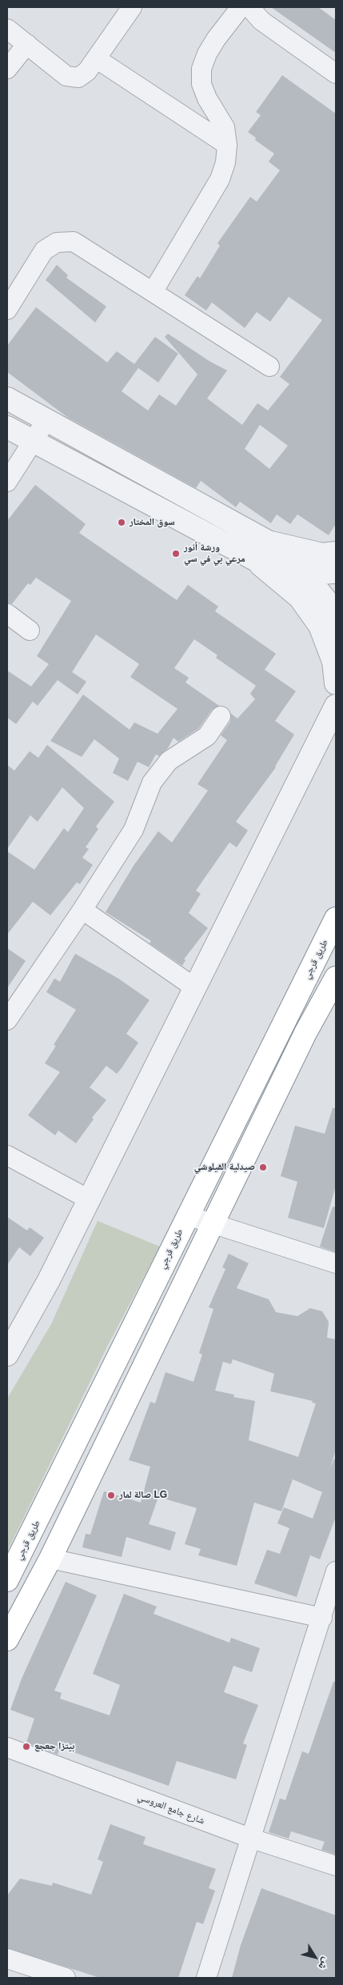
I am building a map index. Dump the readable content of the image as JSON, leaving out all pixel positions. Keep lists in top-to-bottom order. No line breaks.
{"streets":{"highway":["طريق قرجي"],"street":["شارع جامع العروسي"]},"places":["سوق المختار","ورشة أنور مرعي بي في سي","صيدلية القيلوشي","صالة لمار LG","بيتزا جعجع"],"north":"bottom right"}
